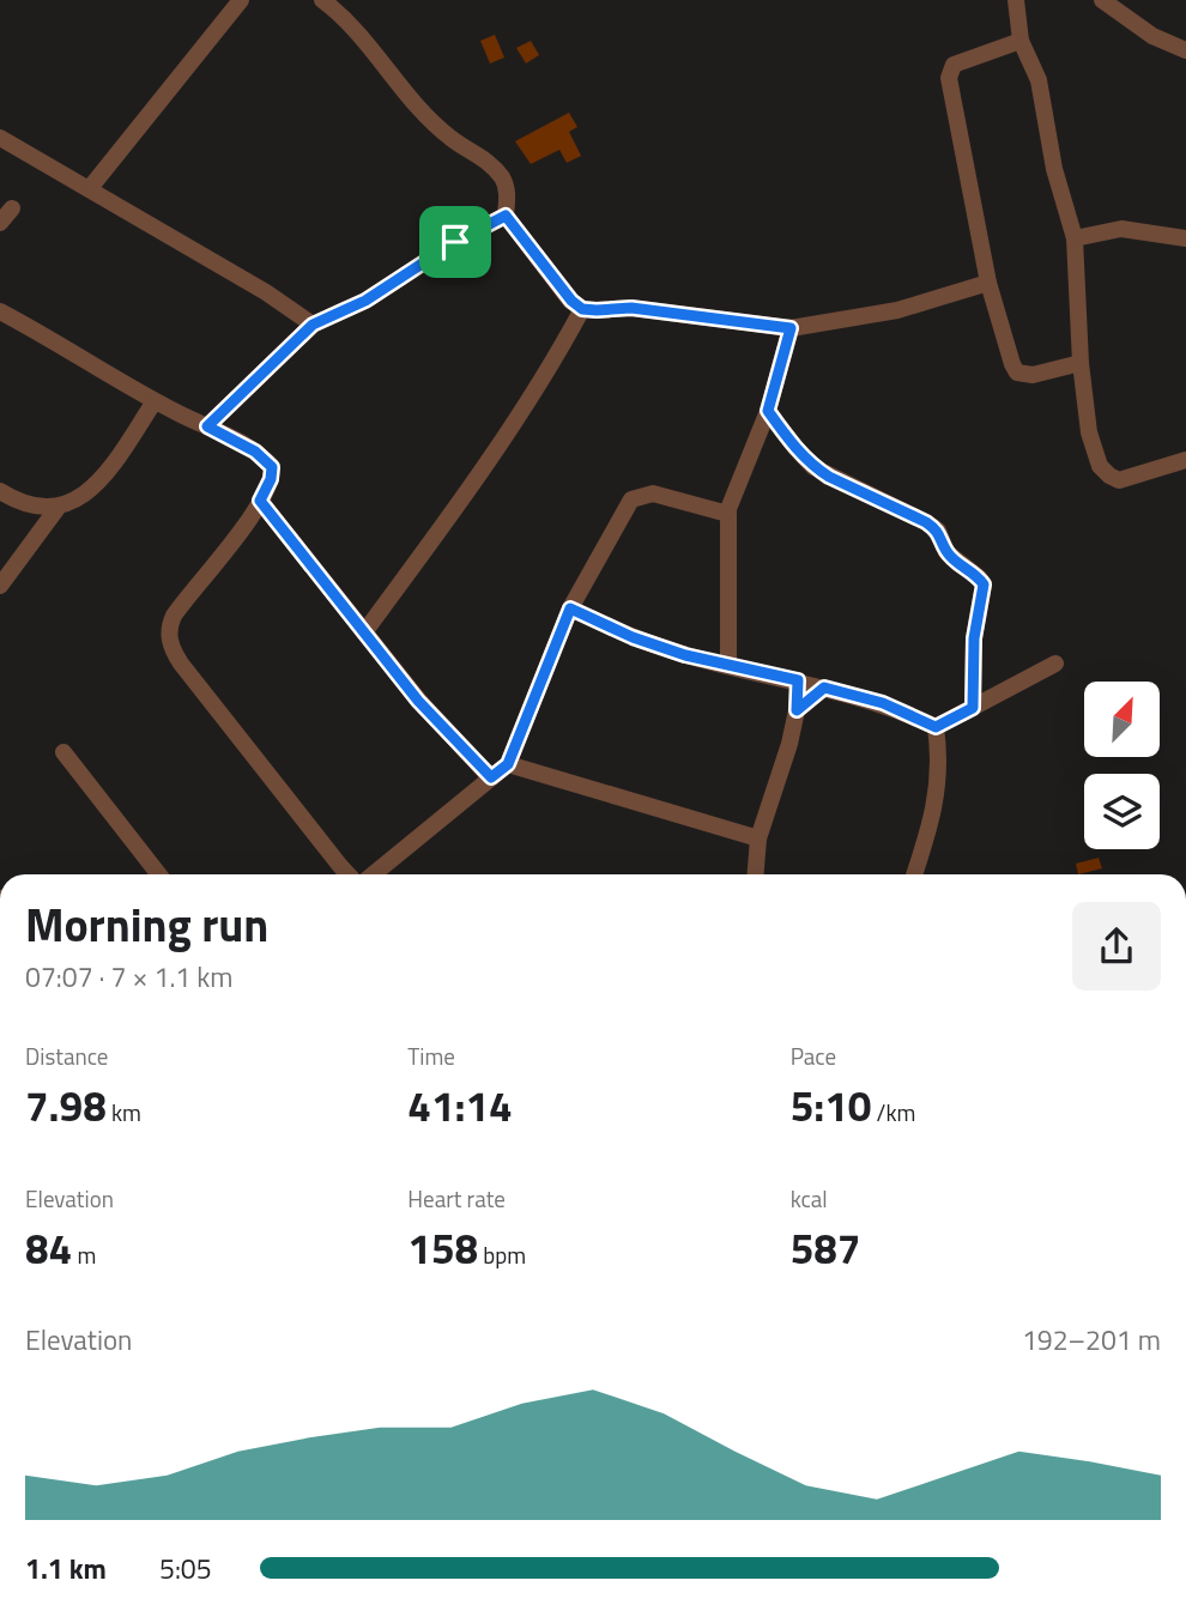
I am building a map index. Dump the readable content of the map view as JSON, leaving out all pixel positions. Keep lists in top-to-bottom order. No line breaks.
{"north":"top right","page":{"heading":["Morning run","07:07 · 7 × 1.1 km"],"stats":[["Distance","7.98 km"],["Time","41:14"],["Pace","5:10 /km"],["Elevation","84 m"],["Heart rate","158 bpm"],["kcal","587"]],"chart":["Elevation","192–201 m"],"list":[{"name":"1.1 km","note":"5:05"}]}}
